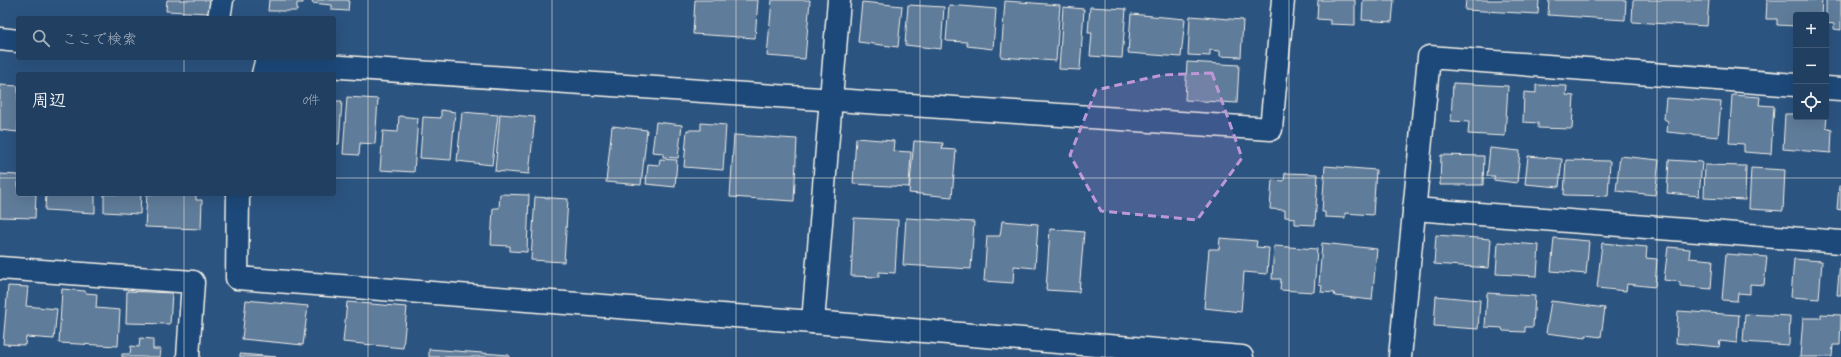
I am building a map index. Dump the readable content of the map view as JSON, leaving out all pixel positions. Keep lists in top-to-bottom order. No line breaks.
{"page":{"map_buttons":["+","−"],"search":"ここで検索","heading":["周辺","0件"]}}
